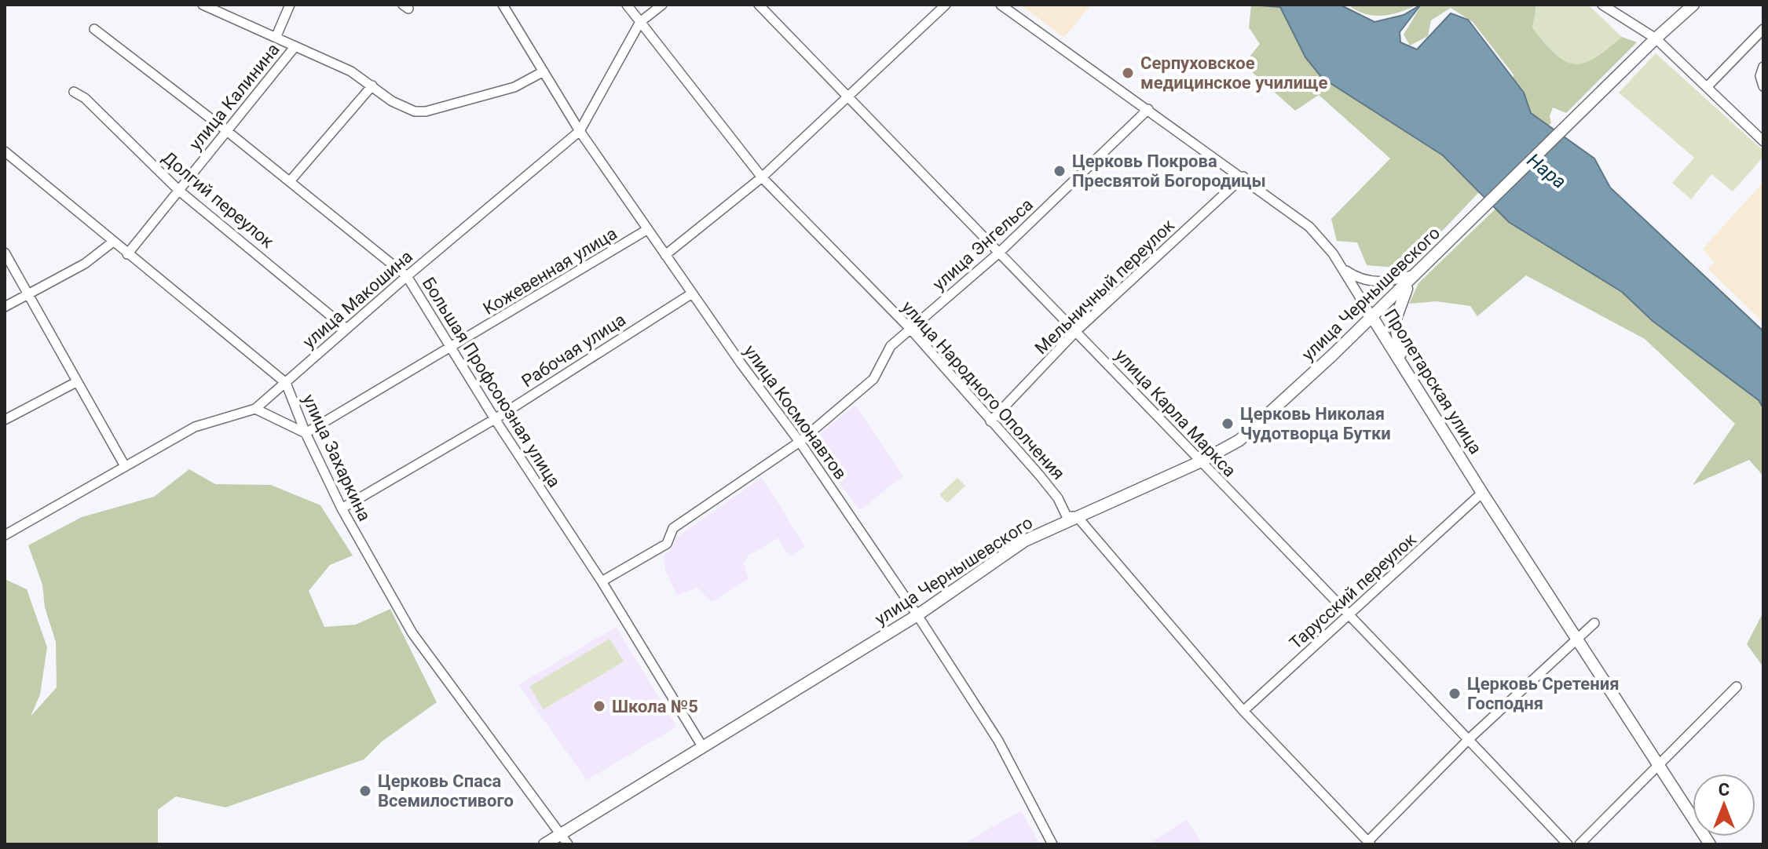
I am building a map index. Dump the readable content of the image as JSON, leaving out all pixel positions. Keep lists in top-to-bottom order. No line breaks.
{"streets":{"main road":["улица Чернышевского","Пролетарская улица"],"street":["улица Калинина","Долгий переулок","улица Энгельса","Кожевенная улица","Мельничный переулок","улица Макошина","Рабочая улица","Большая Профсоюзная улица","улица Народного Ополчения","улица Космонавтов","улица Карла Маркса","улица Захаркина","Тарусский переулок"]},"crossings":[["улица Калинина","Долгий переулок"],["улица Калинина","Большая Профсоюзная улица"],["улица Калинина","улица Захаркина"],["Долгий переулок","улица Макошина"],["улица Энгельса","Пролетарская улица"],["улица Энгельса","Большая Профсоюзная улица"],["улица Энгельса","улица Народного Ополчения"],["улица Энгельса","улица Космонавтов"],["улица Энгельса","улица Карла Маркса"],["Кожевенная улица","Большая Профсоюзная улица"],["Кожевенная улица","улица Космонавтов"],["Кожевенная улица","улица Захаркина"],["Мельничный переулок","Пролетарская улица"],["Мельничный переулок","улица Народного Ополчения"],["Мельничный переулок","улица Карла Маркса"],["улица Чернышевского","Пролетарская улица"],["улица Чернышевского","Большая Профсоюзная улица"],["улица Чернышевского","улица Народного Ополчения"],["улица Чернышевского","улица Космонавтов"],["улица Чернышевского","улица Карла Маркса"],["улица Чернышевского","улица Захаркина"],["улица Макошина","Большая Профсоюзная улица"],["улица Макошина","улица Народного Ополчения"],["улица Макошина","улица Космонавтов"],["улица Макошина","улица Захаркина"],["Рабочая улица","Большая Профсоюзная улица"],["Рабочая улица","улица Космонавтов"],["Рабочая улица","улица Захаркина"],["Пролетарская улица","Тарусский переулок"],["улица Народного Ополчения","Тарусский переулок"],["улица Карла Маркса","Тарусский переулок"]],"water":["Нара"],"places":["Серпуховское медицинское училище","Церковь Покрова Пресвятой Богородицы","Церковь Николая Чудотворца Бутки","Церковь Сретения Господня","Школа №5","Церковь Спаса Всемилостивого"],"north":"top"}
